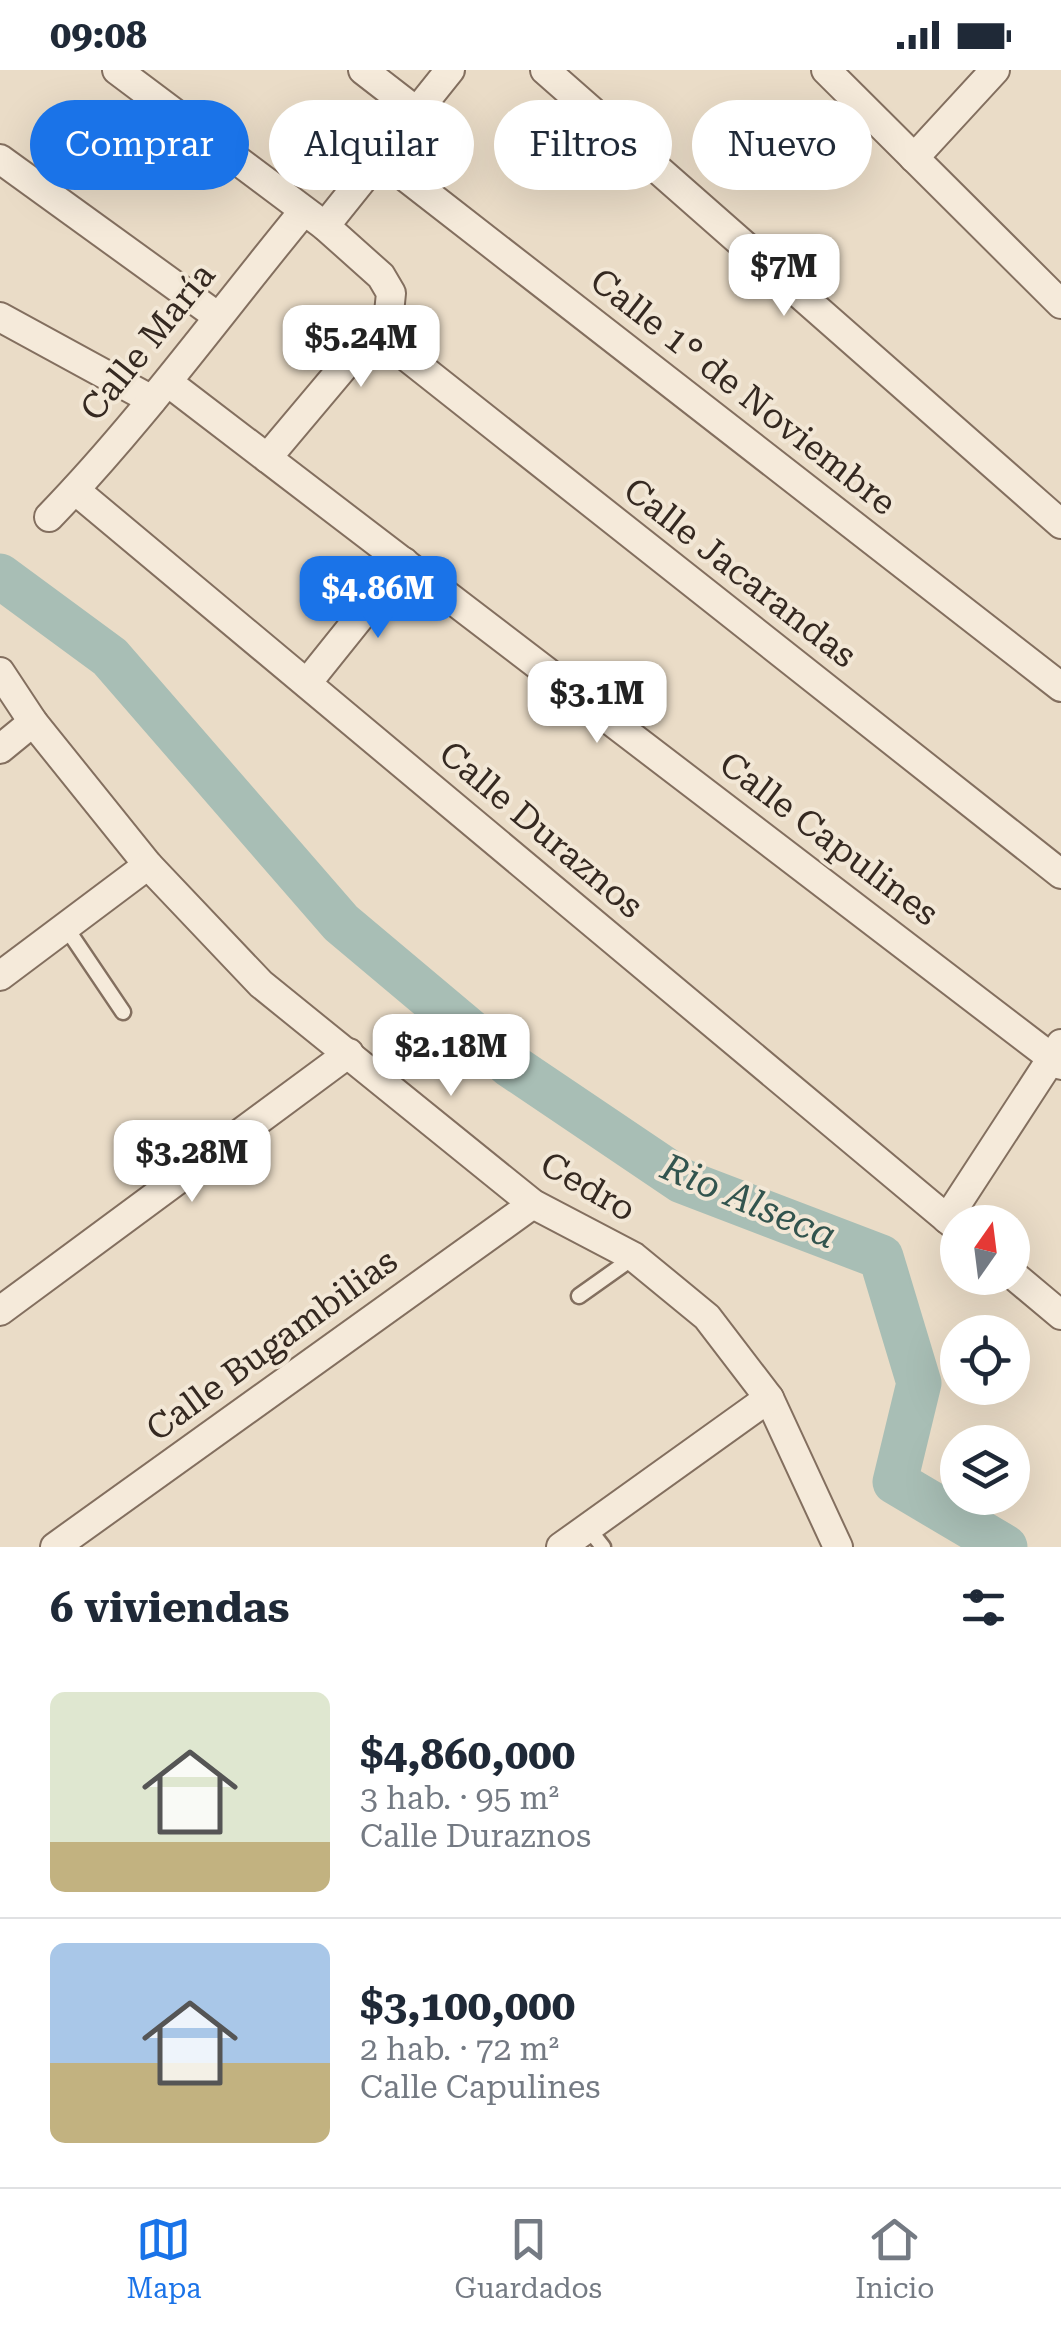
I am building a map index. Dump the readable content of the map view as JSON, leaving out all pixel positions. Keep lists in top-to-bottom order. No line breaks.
{"streets":{"street":["Calle María","Calle 1° de Noviembre","Calle Jacarandas","Calle Duraznos","Calle Capulines","Cedro","Calle Bugambilias"]},"crossings":[["Calle María","Calle Duraznos"],["Calle María","Calle Capulines"],["Cedro","Calle Bugambilias"]],"water":["Rio Alseca"],"north":"top","page":{"status":"09:08","chip":["Comprar","Alquilar","Filtros","Nuevo"],"price":["$7M","$5.24M","$4.86M","$3.1M","$2.18M","$3.28M"],"heading":"6 viviendas","list":[{"name":"$4,860,000","note":"3 hab. · 95 m² · Calle Duraznos"},{"name":"$3,100,000","note":"2 hab. · 72 m² · Calle Capulines"}],"tabs":["Mapa","Guardados","Inicio"]}}
